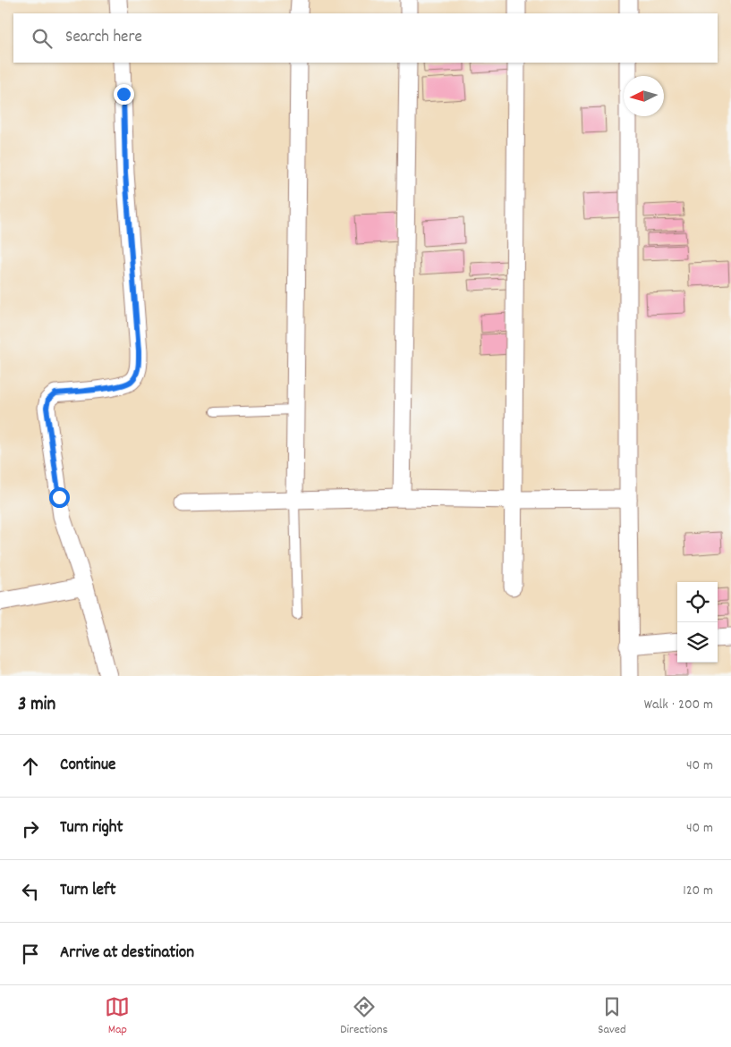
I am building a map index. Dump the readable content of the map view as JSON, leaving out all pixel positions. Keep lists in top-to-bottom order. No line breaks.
{"north":"left","page":{"search":"Search here","heading":["3 min","Walk · 200 m"],"list":[["Continue","40 m"],["Turn right","40 m"],["Turn left","120 m"],"Arrive at destination"],"nav":["Map","Directions","Saved"]}}
